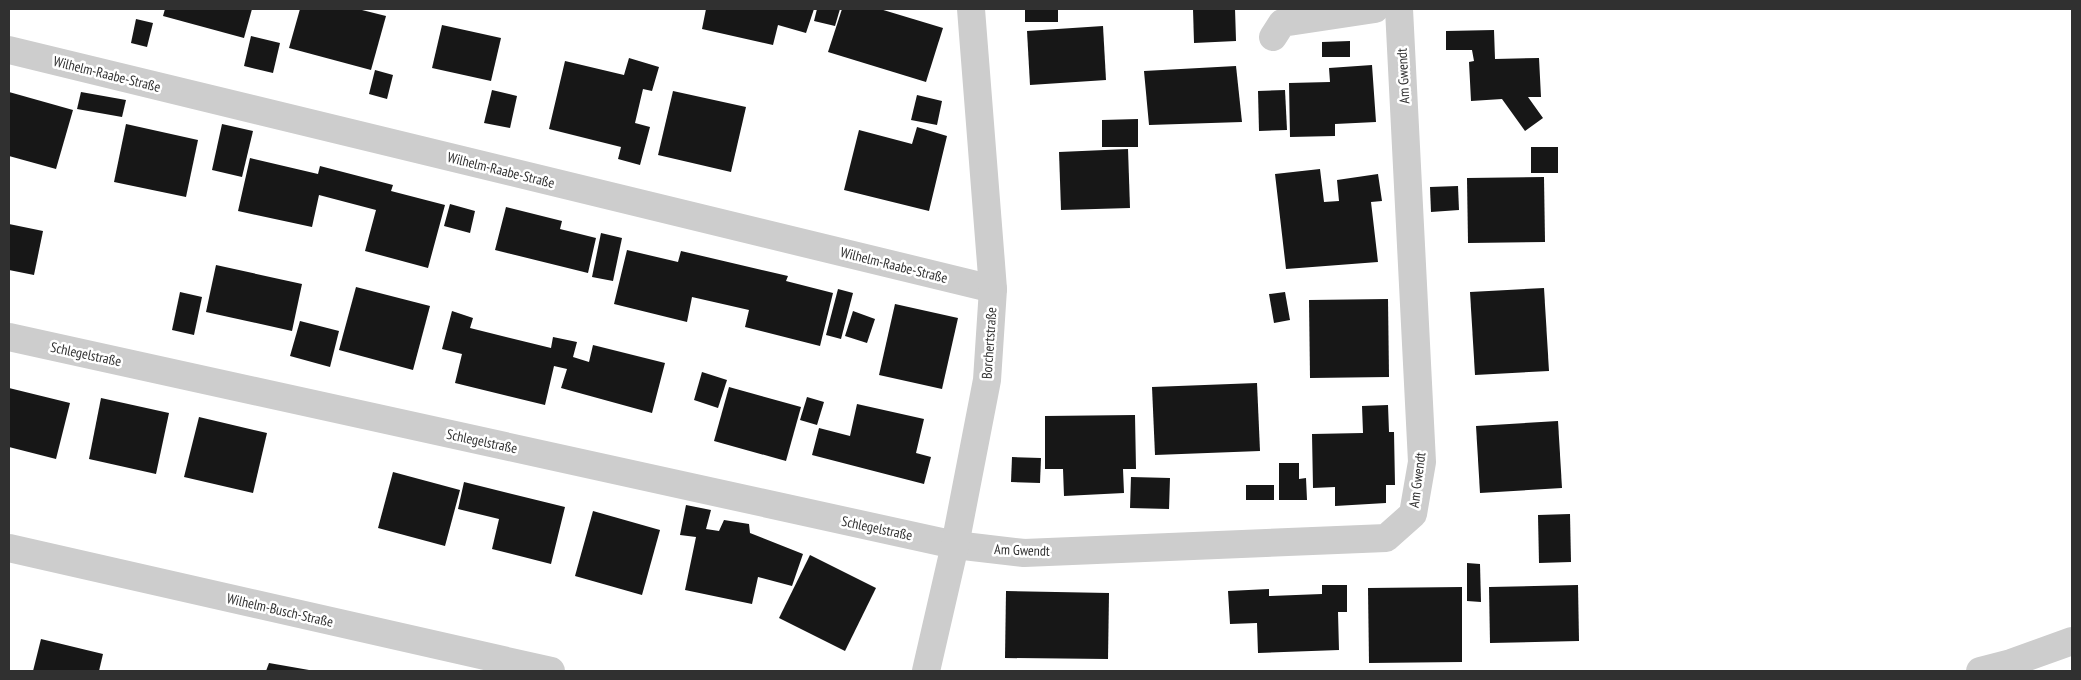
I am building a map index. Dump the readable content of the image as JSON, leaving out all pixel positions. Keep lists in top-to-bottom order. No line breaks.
{"streets":{"street":["Wilhelm-Raabe-Straße","Am Gwendt","Borchertstraße","Schlegelstraße","Wilhelm-Busch-Straße"]},"crossings":[["Wilhelm-Raabe-Straße","Borchertstraße"],["Am Gwendt","Borchertstraße"],["Am Gwendt","Schlegelstraße"],["Borchertstraße","Schlegelstraße"]]}
